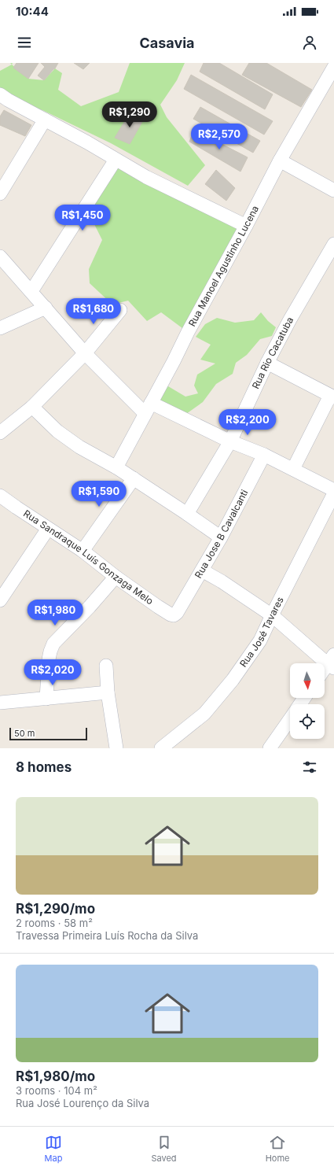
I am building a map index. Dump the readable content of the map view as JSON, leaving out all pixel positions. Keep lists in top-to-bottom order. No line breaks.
{"streets":{"street":["Rua Manoel Agustinho Lucena","Rua Rio Cacatuba","Rua Jose B Cavalcanti","Rua Sandraque Luís Gonzaga Melo","Rua José Tavares"]},"crossings":[["Rua Jose B Cavalcanti","Rua Sandraque Luís Gonzaga Melo"]],"scale_bar":"50 m","north":"bottom","page":{"status":"10:44","header":"Casavia","price":["R$1,290","R$2,570","R$1,450","R$1,680","R$2,200","R$1,590","R$1,980","R$2,020"],"scale":"50 m","heading":"8 homes","list":[{"name":"R$1,290/mo","note":"2 rooms · 58 m² · Travessa Primeira Luís Rocha da Silva"},{"name":"R$1,980/mo","note":"3 rooms · 104 m² · Rua José Lourenço da Silva"}],"tabs":["Map","Saved","Home"]}}
